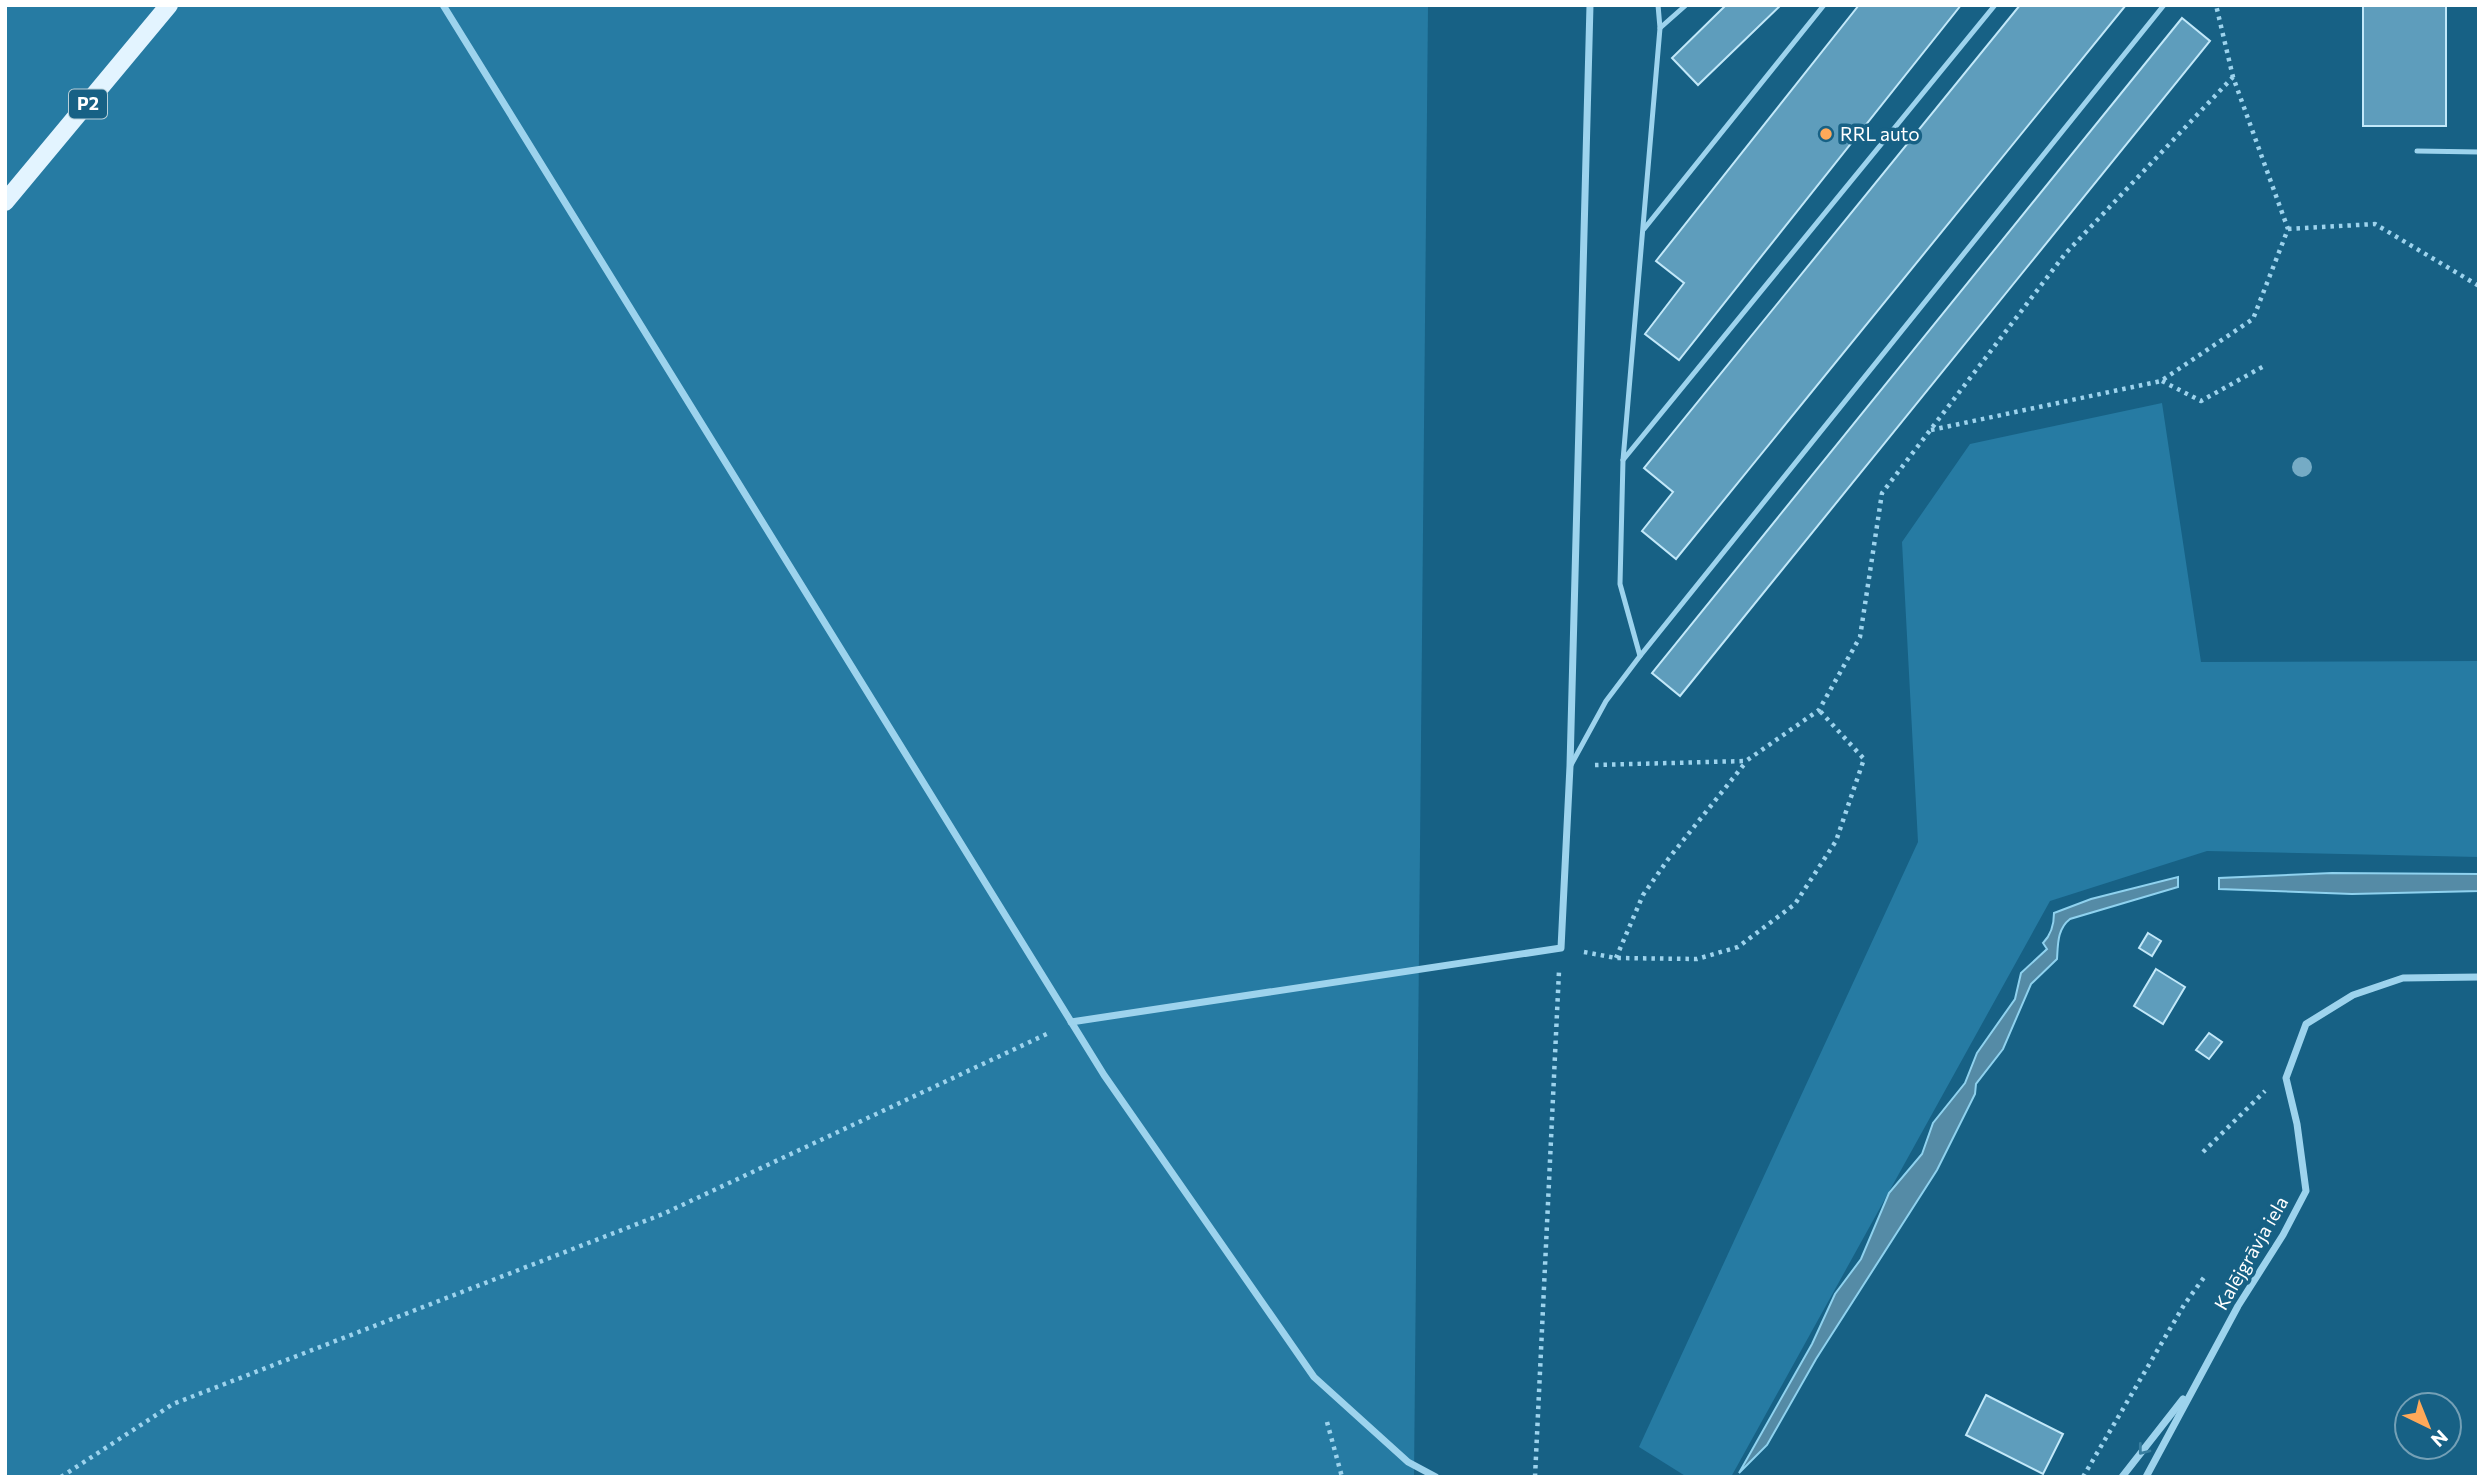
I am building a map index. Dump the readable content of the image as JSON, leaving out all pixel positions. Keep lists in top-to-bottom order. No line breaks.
{"streets":{"main road":["P2"],"street":["Kalējgrāvja iela"]},"places":["RRL auto"],"north":"bottom right"}
